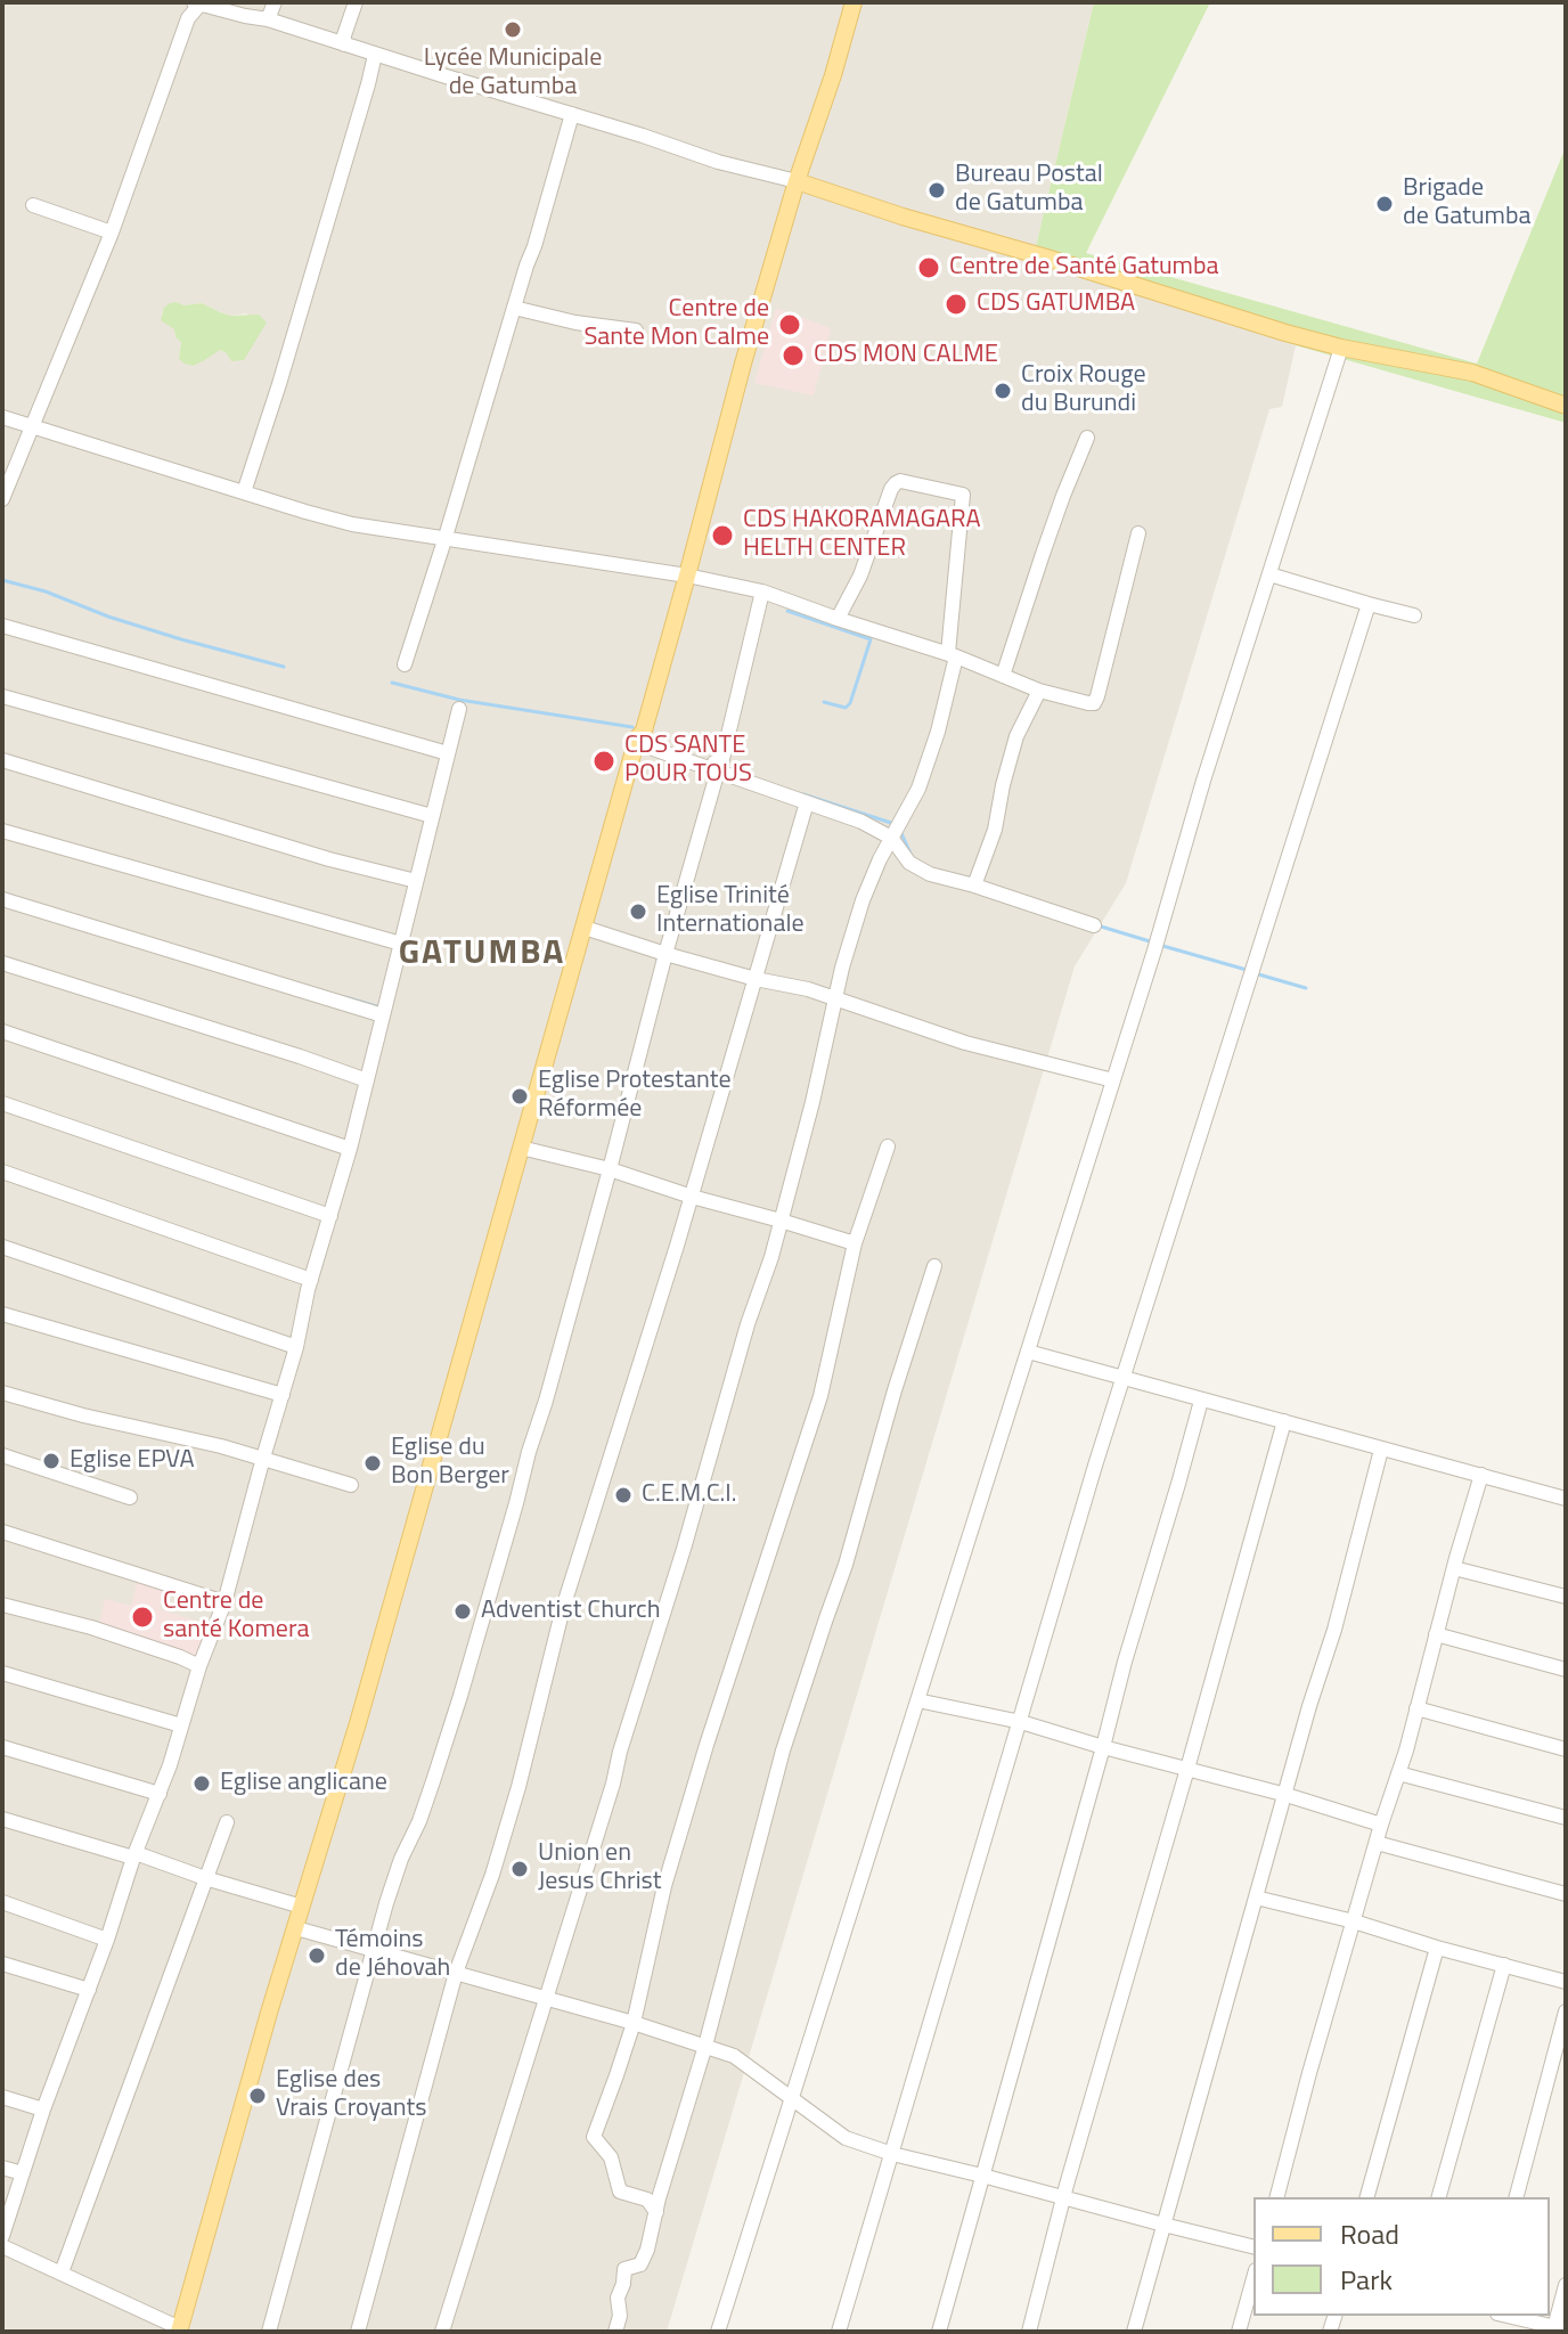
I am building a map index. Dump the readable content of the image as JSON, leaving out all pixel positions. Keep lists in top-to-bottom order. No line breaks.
{"districts":["GATUMBA"],"places":["Lycée Municipale de Gatumba","Bureau Postal de Gatumba","Brigade de Gatumba","Centre de Santé Gatumba","CDS GATUMBA","Centre de Sante Mon Calme","CDS MON CALME","Croix Rouge du Burundi","CDS HAKORAMAGARA HELTH CENTER","CDS SANTE POUR TOUS","Eglise Trinité Internationale","Eglise Protestante Réformée","Eglise EPVA","Eglise du Bon Berger","C.E.M.C.I.","Adventist Church","Centre de santé Komera","Eglise anglicane","Union en Jesus Christ","Témoins de Jéhovah","Eglise des Vrais Croyants"],"legend":["Road","Park"]}
